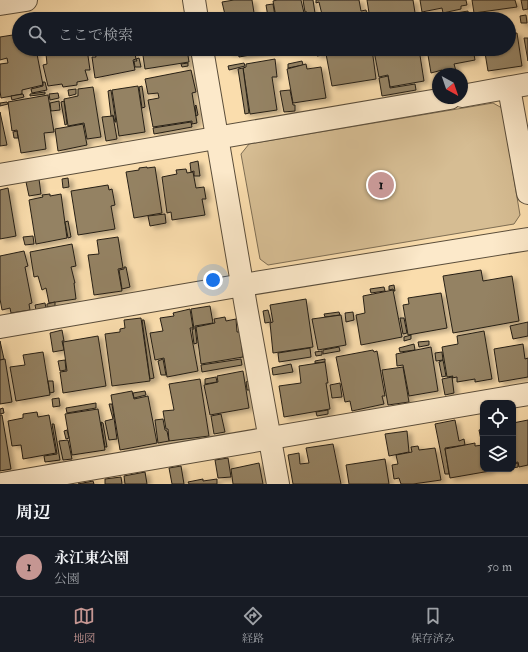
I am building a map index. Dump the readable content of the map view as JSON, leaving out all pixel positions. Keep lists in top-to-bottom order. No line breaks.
{"north":"bottom right","page":{"search":"ここで検索","pins":"1","heading":"周辺","list":[{"mark":"1","name":"永江東公園","note":"公園","value":"50 m"}],"nav":["地図","経路","保存済み"]}}
